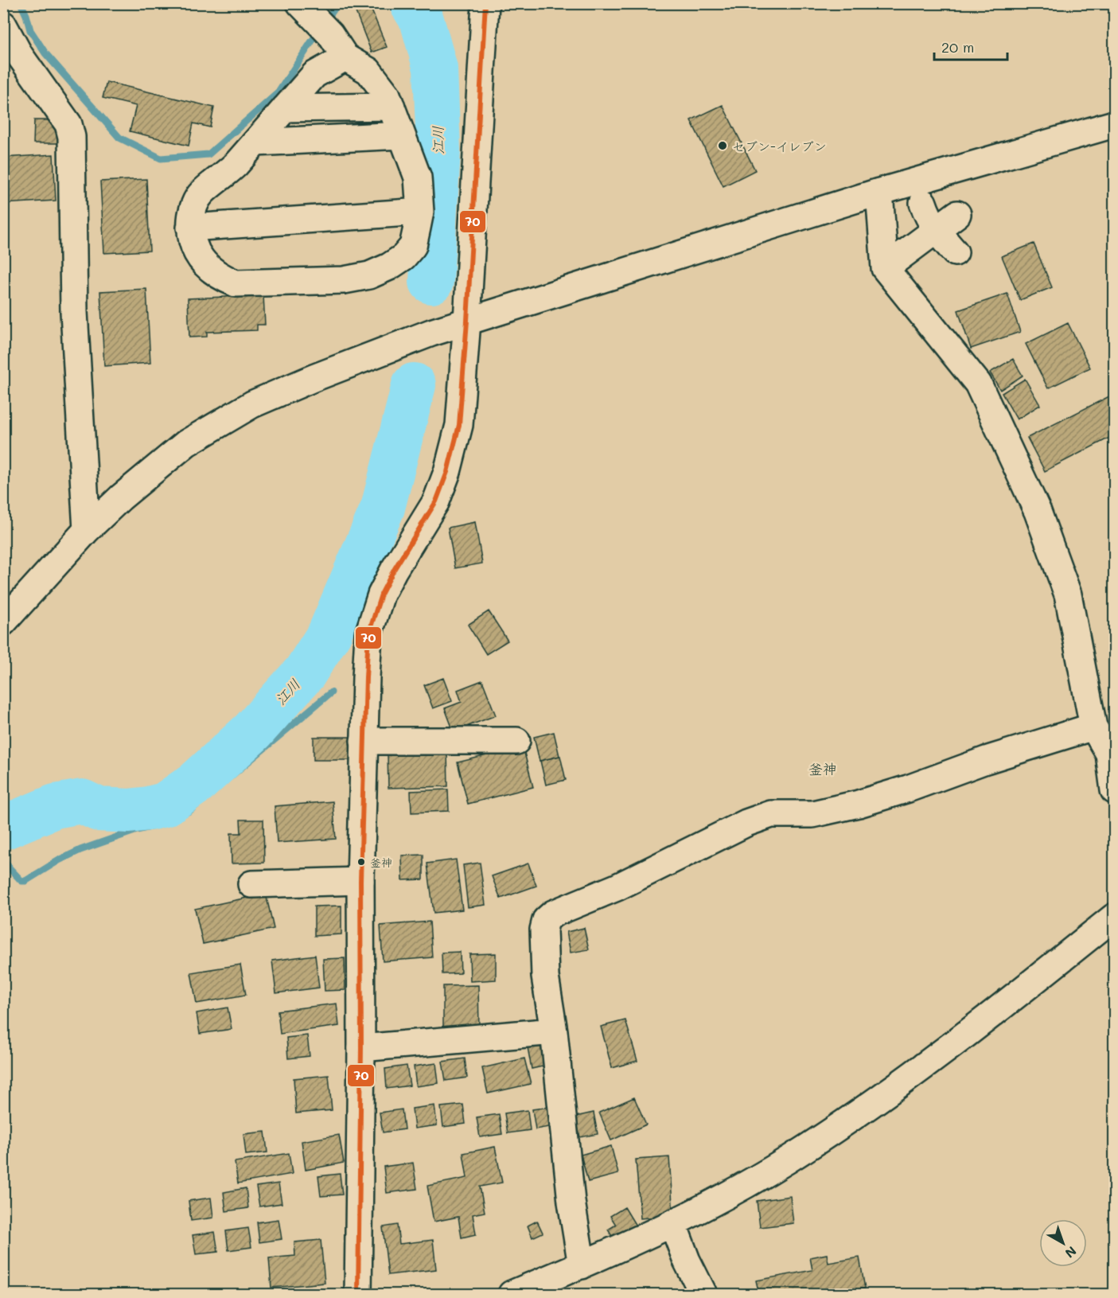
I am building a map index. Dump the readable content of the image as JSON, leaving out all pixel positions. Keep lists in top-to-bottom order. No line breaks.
{"districts":["釜神"],"water":["江川"],"places":["セブン-イレブン","釜神"],"lines":["transit line 70"],"scale_bar":"20 m","north":"bottom right"}
